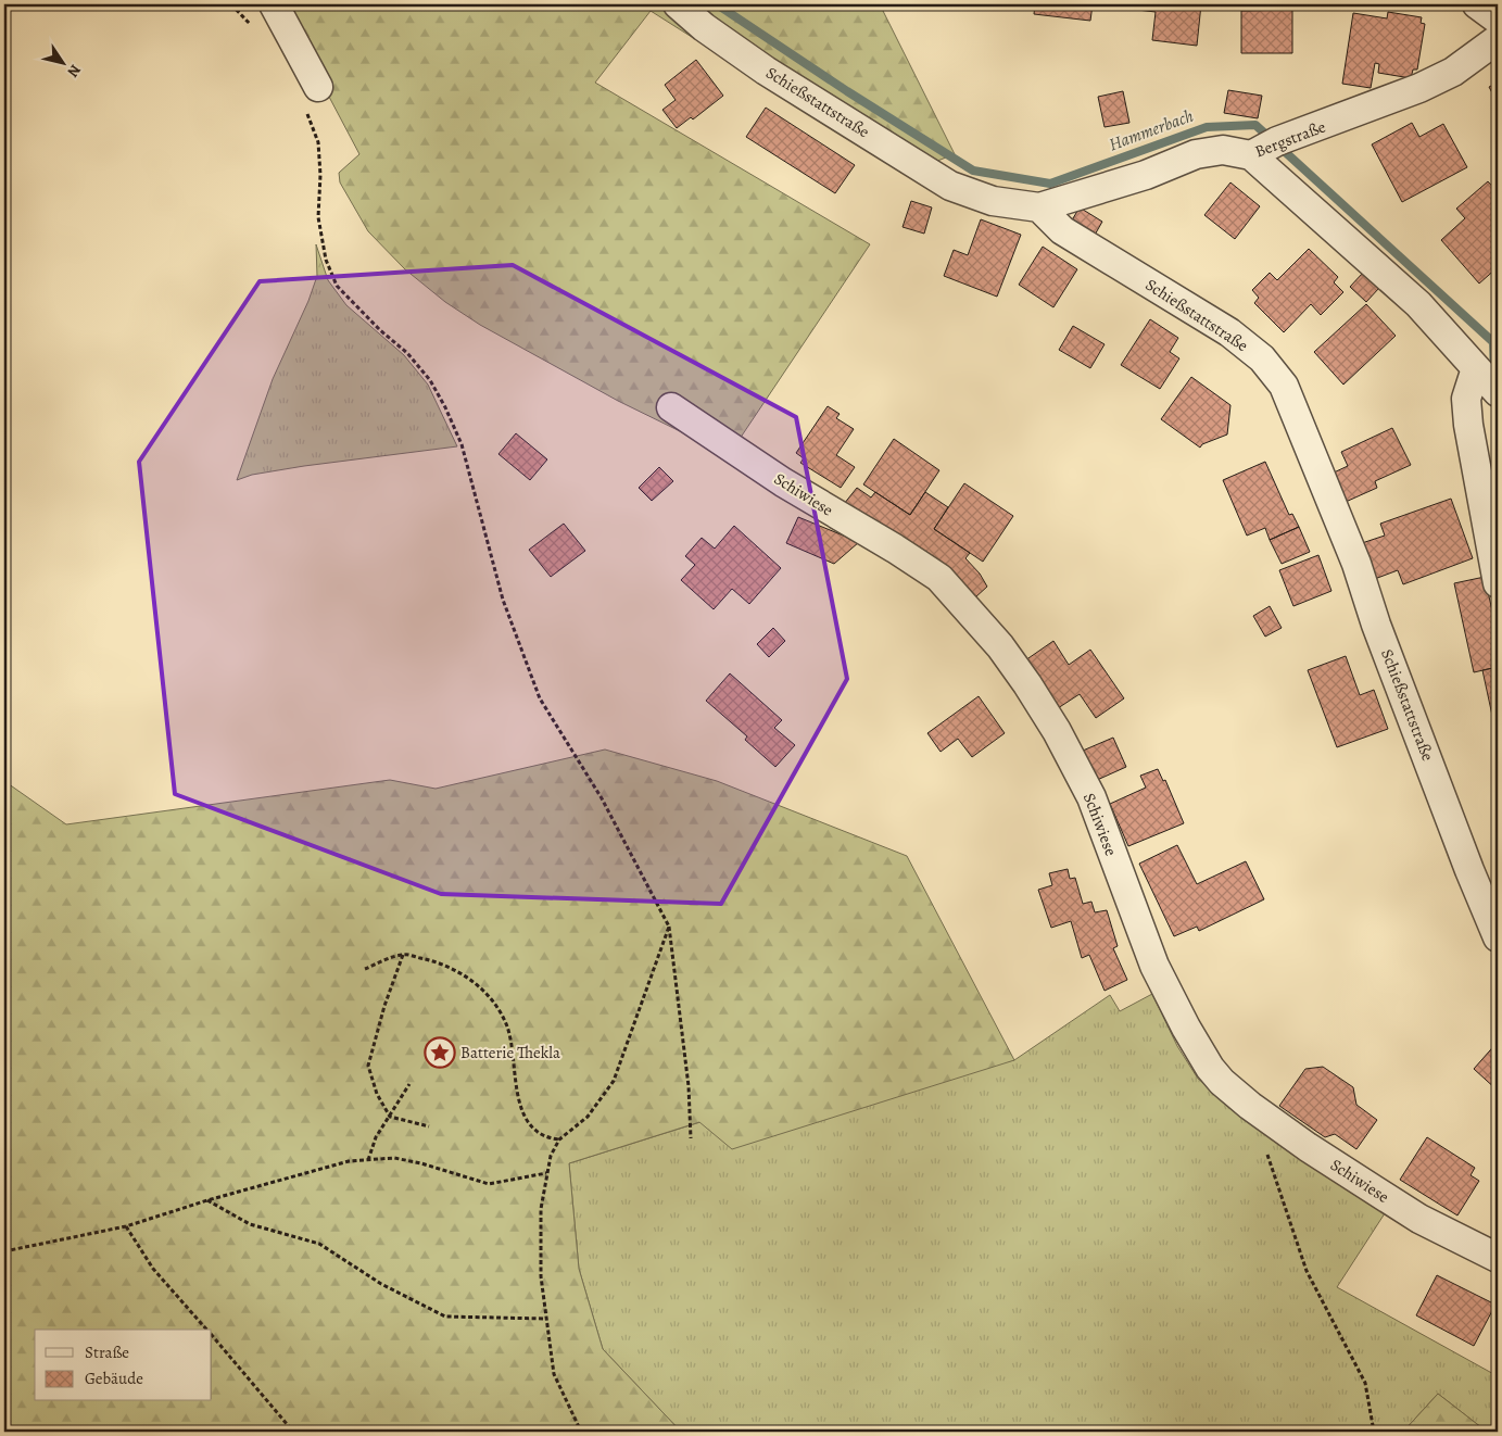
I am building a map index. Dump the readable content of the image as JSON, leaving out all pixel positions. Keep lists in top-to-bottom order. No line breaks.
{"streets":{"street":["Schießstattstraße","Bergstraße","Schiwiese"]},"crossings":[["Schießstattstraße","Bergstraße"]],"water":["Hammerbach"],"places":{"place":["Batterie Thekla"]},"legend":["Straße","Gebäude"],"north":"bottom right"}
